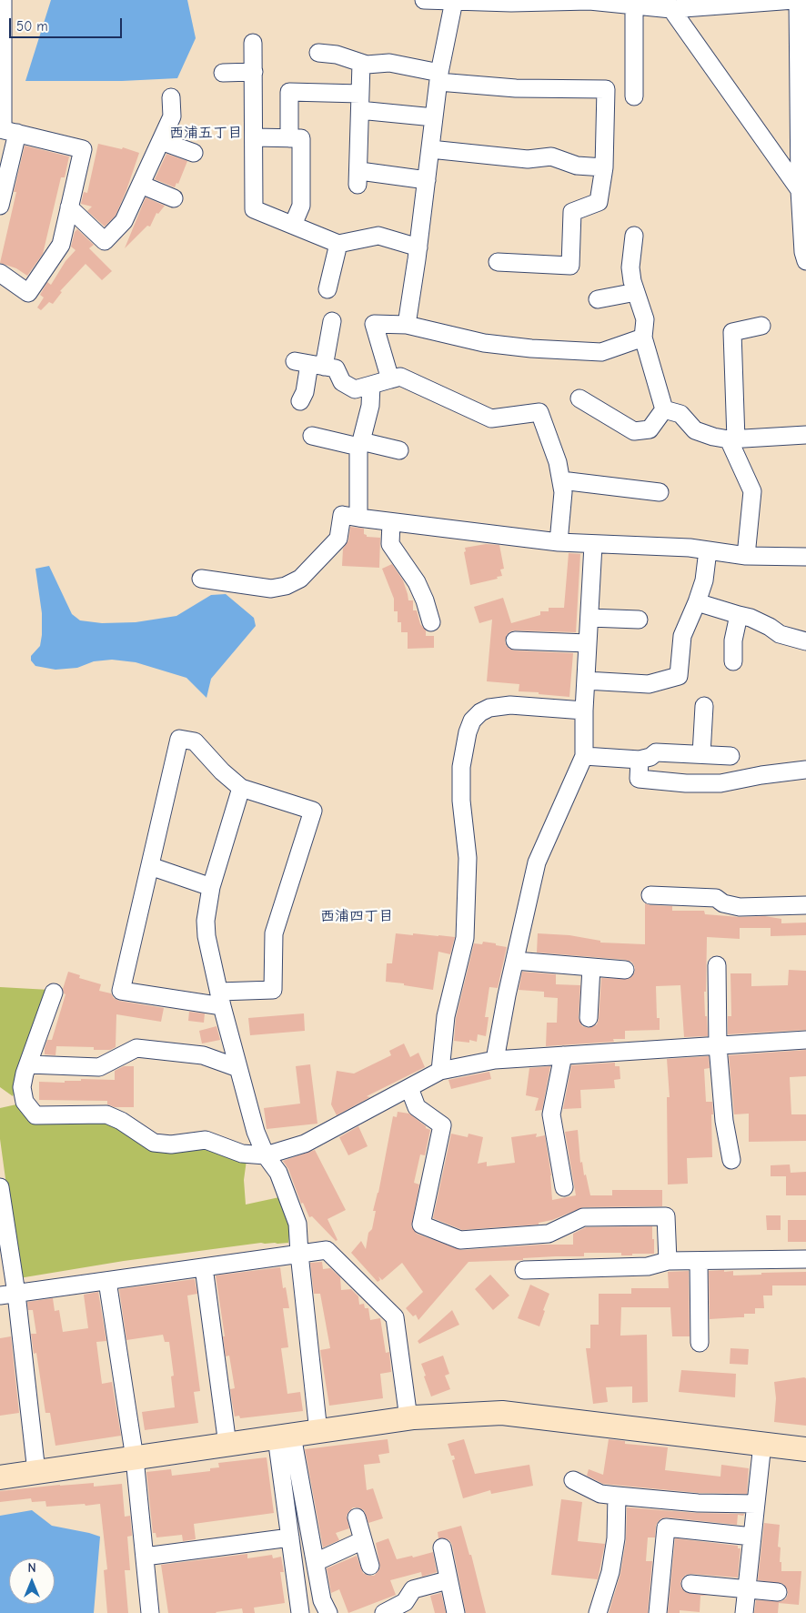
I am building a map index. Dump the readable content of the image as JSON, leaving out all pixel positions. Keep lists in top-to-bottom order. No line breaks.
{"districts":["西浦五丁目","西浦四丁目"],"scale_bar":"50 m","north":"top"}
